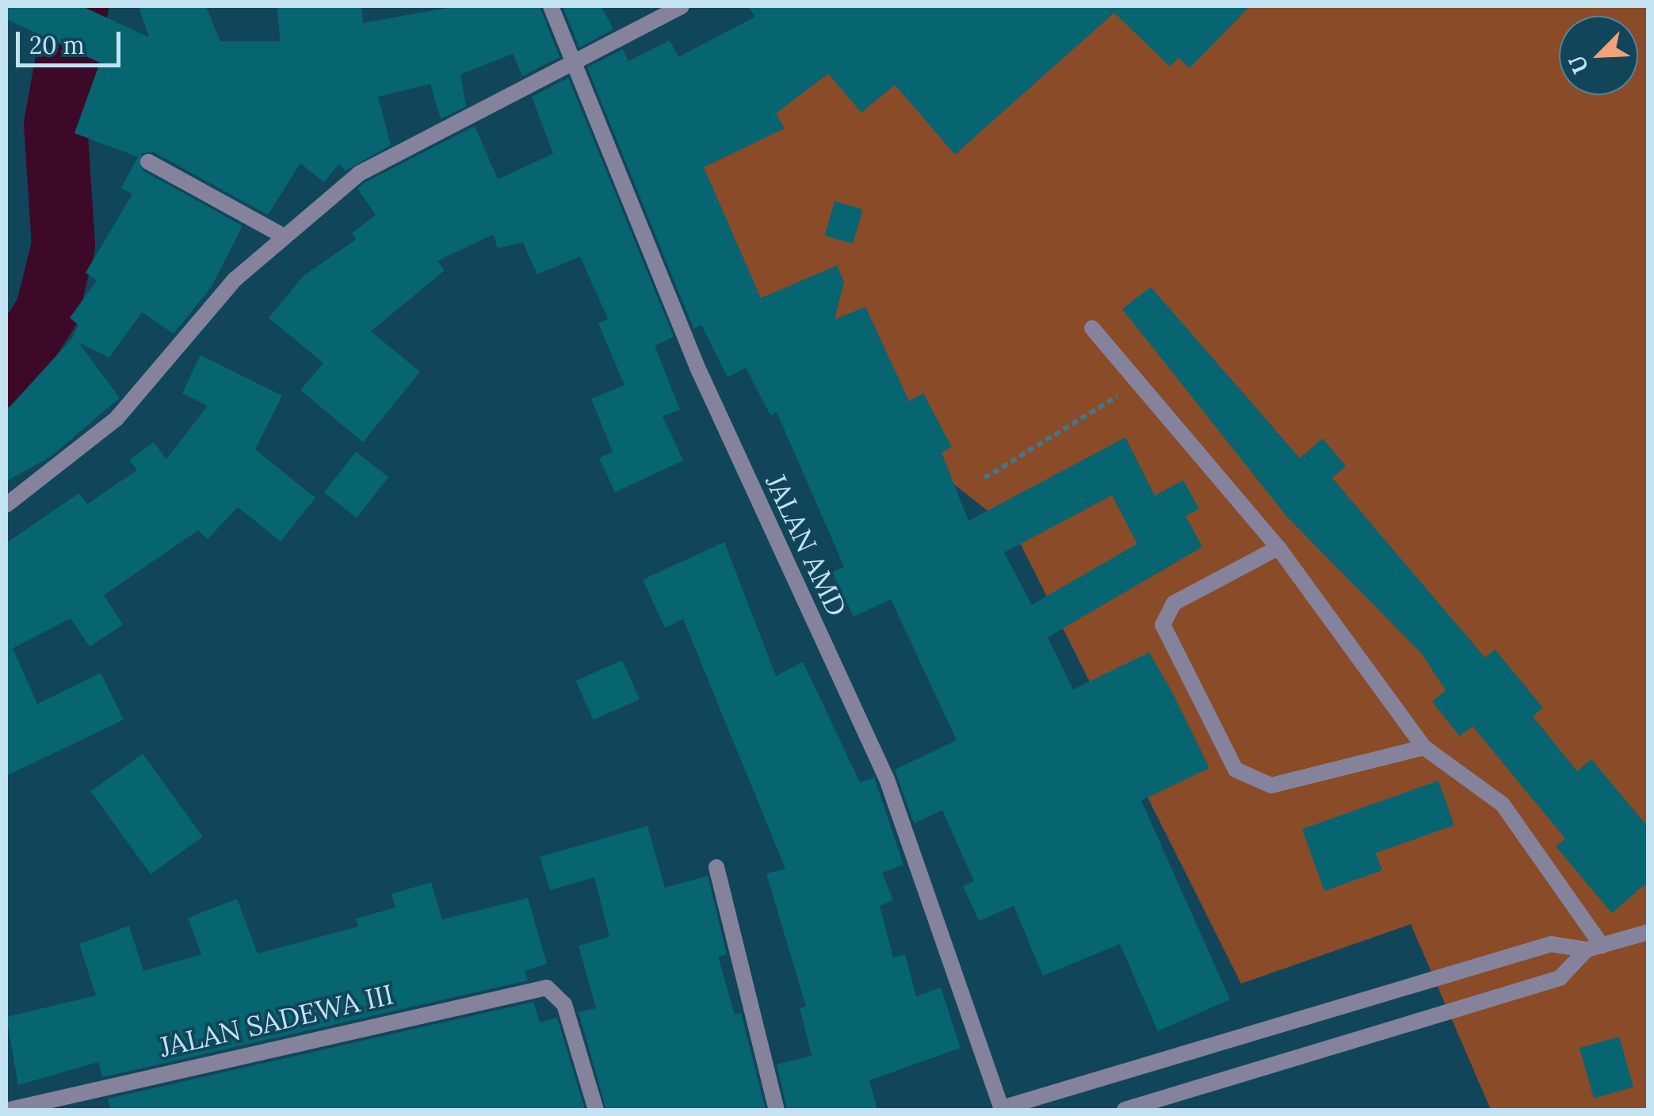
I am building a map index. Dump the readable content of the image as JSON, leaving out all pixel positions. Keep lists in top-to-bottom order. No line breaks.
{"streets":{"street":["JALAN AMD","JALAN SADEWA III"]},"scale_bar":"20 m","north":"bottom left"}
